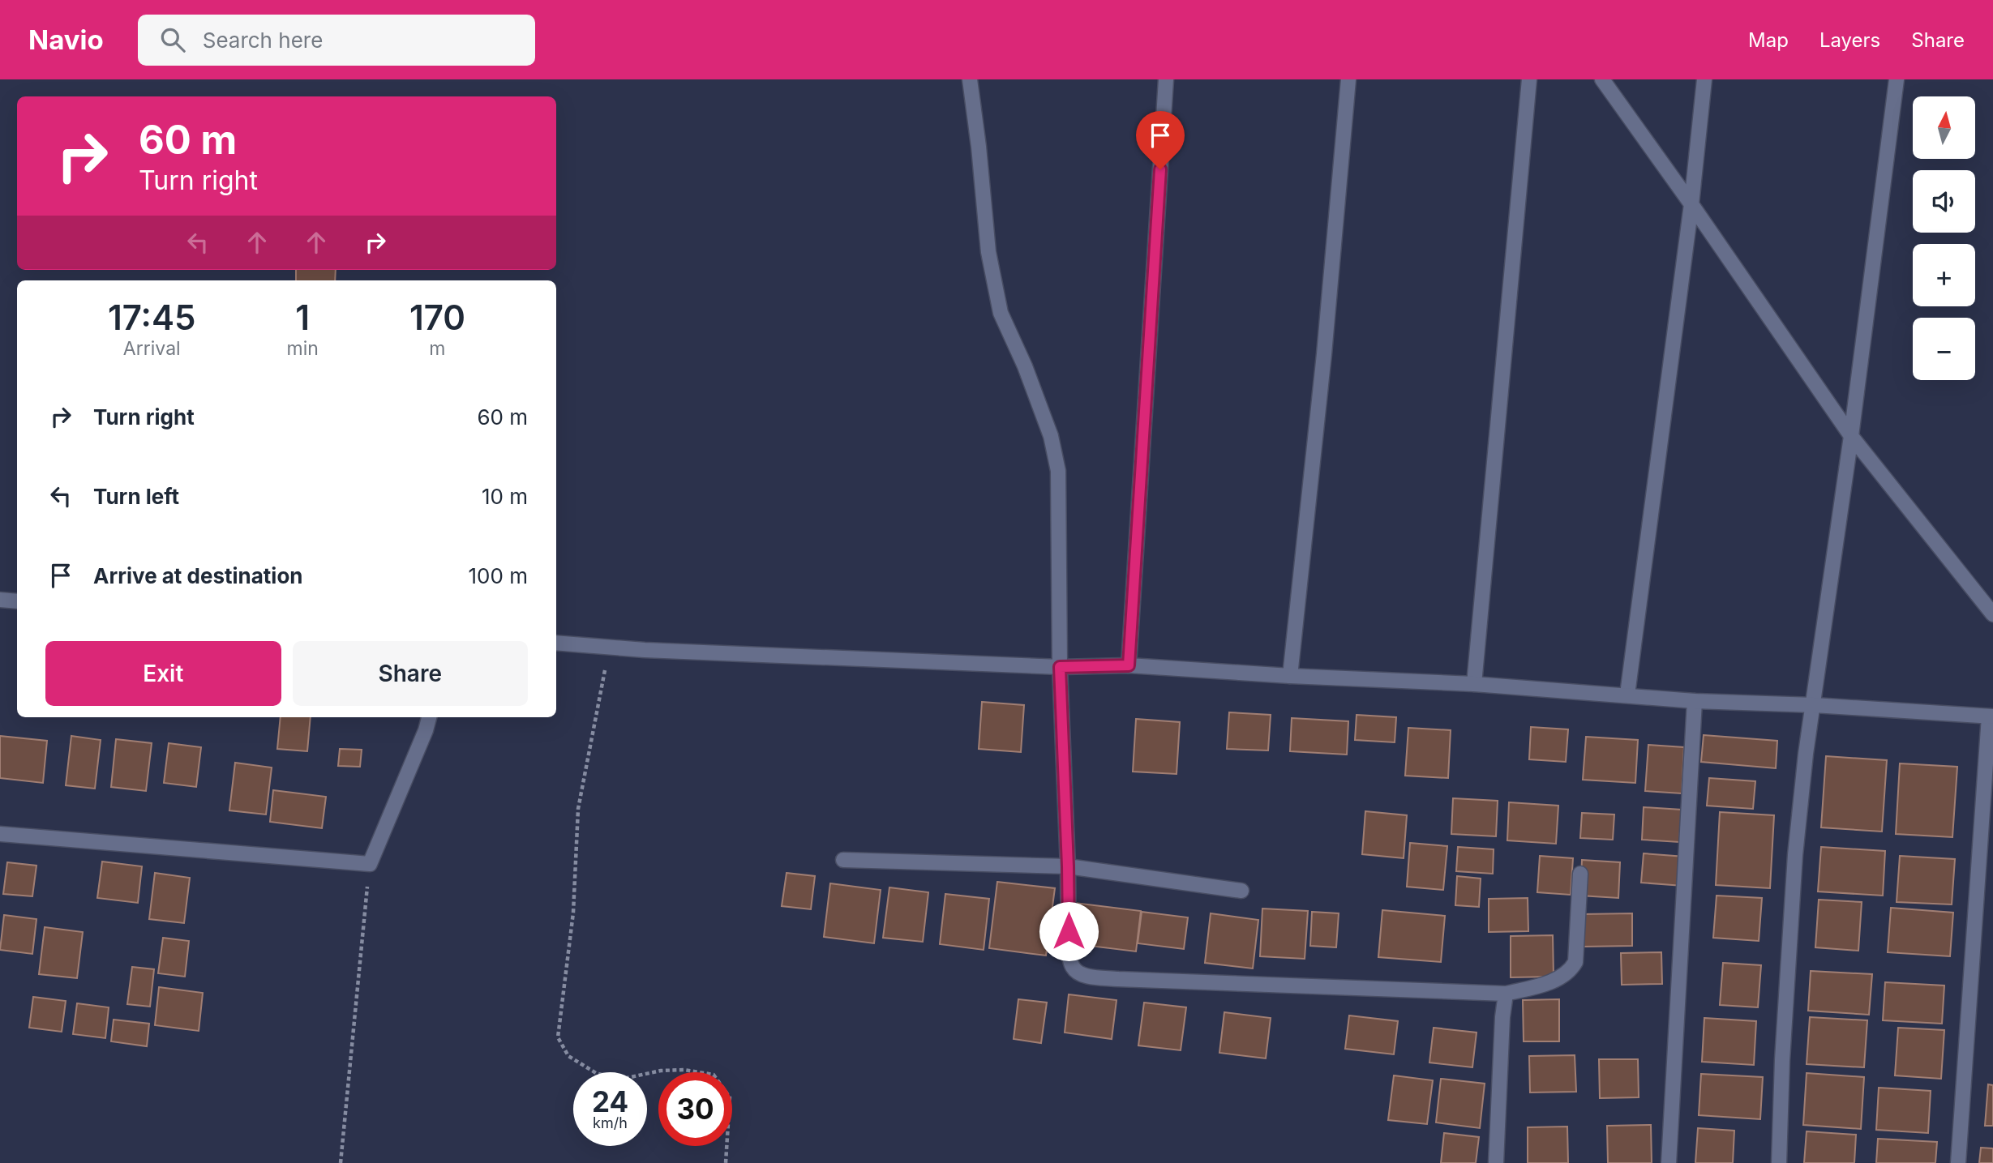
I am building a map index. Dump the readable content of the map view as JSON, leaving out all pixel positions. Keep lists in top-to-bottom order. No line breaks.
{"north":"top","page":{"header":"Navio","search":"Search here","nav":["Map","Layers","Share"],"map_buttons":["+","−"],"turn":["60 m","Turn right"],"eta":["17:45","Arrival","1","min","170","m"],"list":[{"name":"Turn right","value":"60 m"},{"name":"Turn left","value":"10 m"},{"name":"Arrive at destination","value":"100 m"}],"buttons":["Exit","Share"],"speed":"24 km/h","limit":"30"}}
